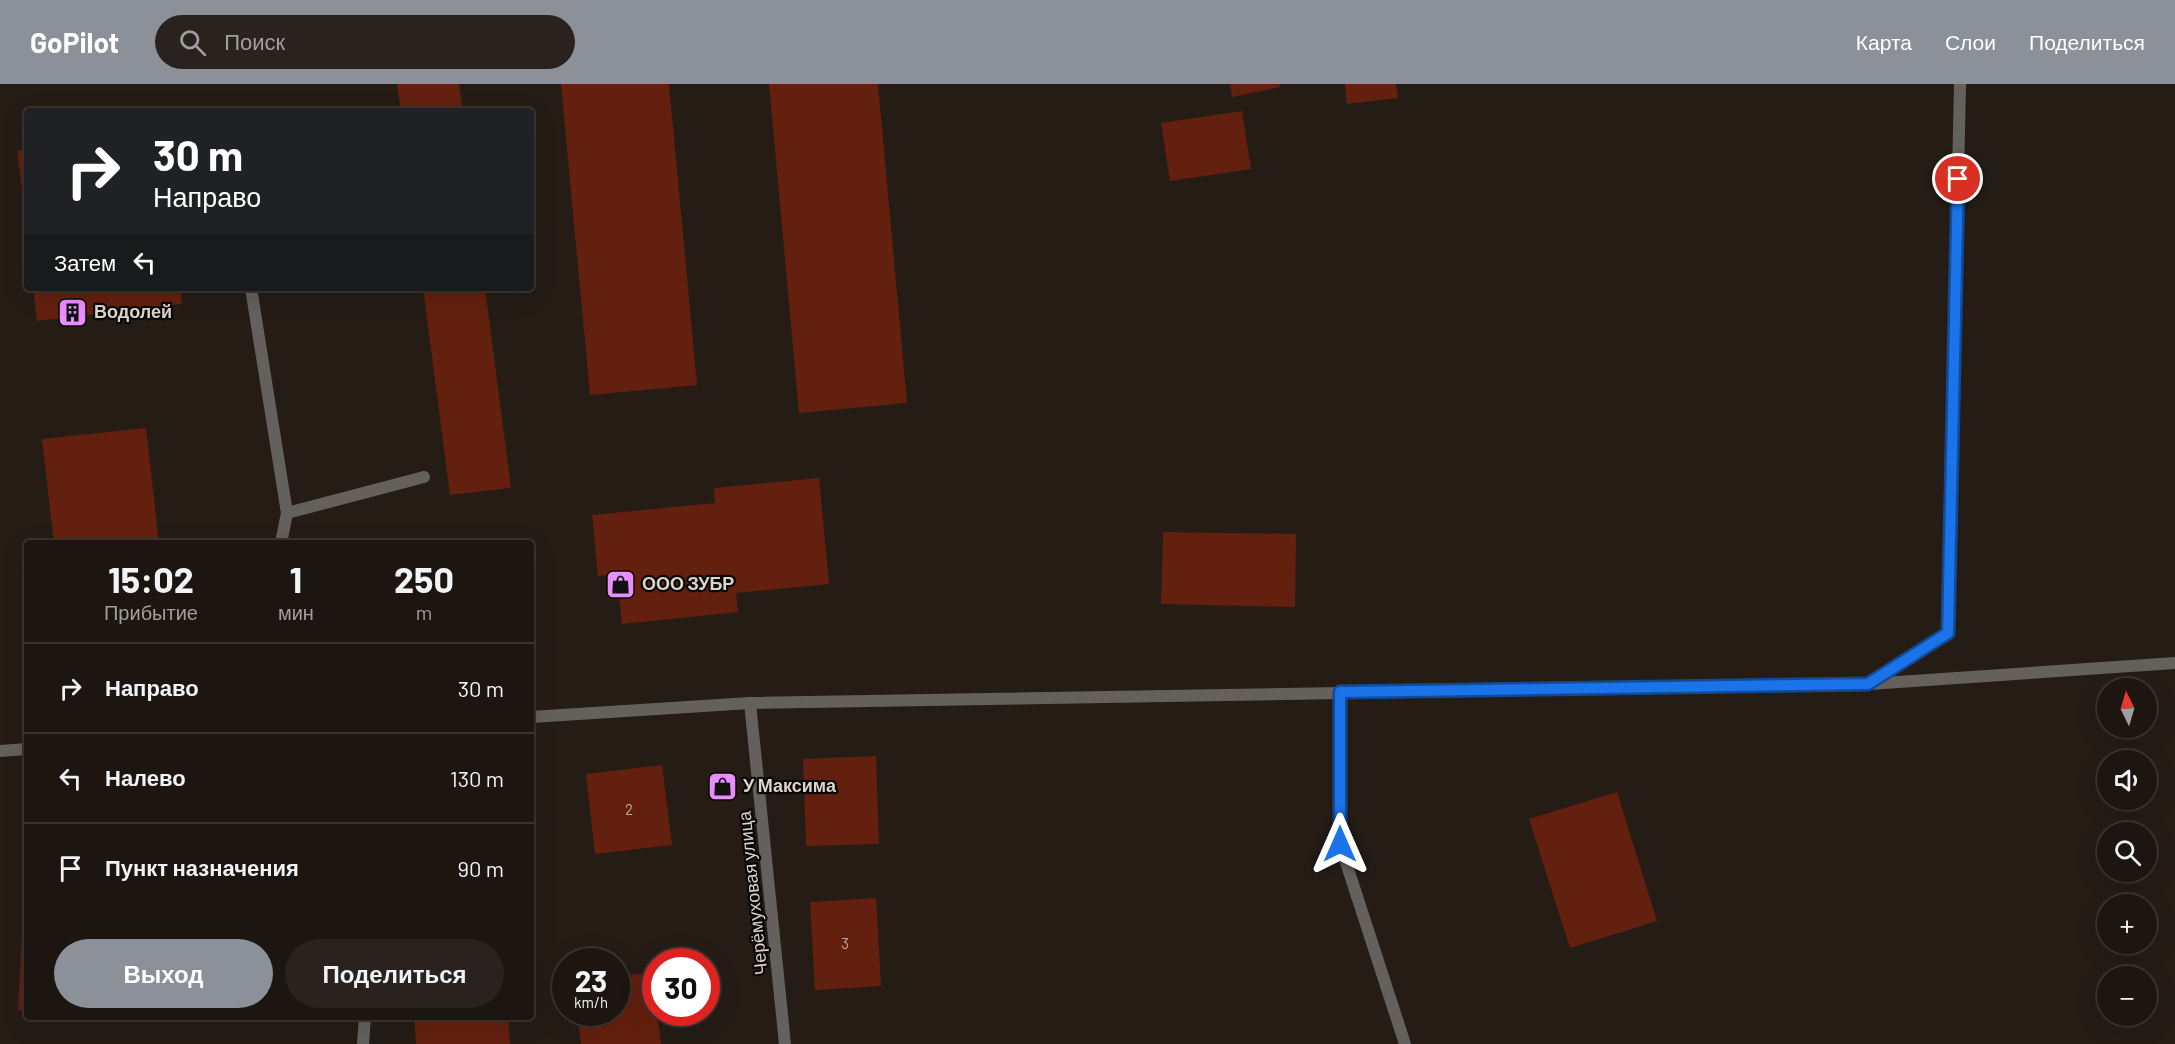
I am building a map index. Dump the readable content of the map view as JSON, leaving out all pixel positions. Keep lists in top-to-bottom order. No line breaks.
{"streets":{"street":["Черёмуховая улица"]},"places":{"building":["Водолей"],"shop":["ООО ЗУБР","У Максима"]},"house_numbers":["2","3"],"north":"top","page":{"header":"GoPilot","search":"Поиск","nav":["Карта","Слои","Поделиться"],"turn":["30 m","Направо"],"then":"Затем","eta":["15:02","Прибытие","1","мин","250","m"],"list":[{"name":"Направо","value":"30 m"},{"name":"Налево","value":"130 m"},{"name":"Пункт назначения","value":"90 m"}],"map_buttons":["+","−"],"buttons":["Выход","Поделиться"],"speed":"23 km/h","limit":"30"}}
